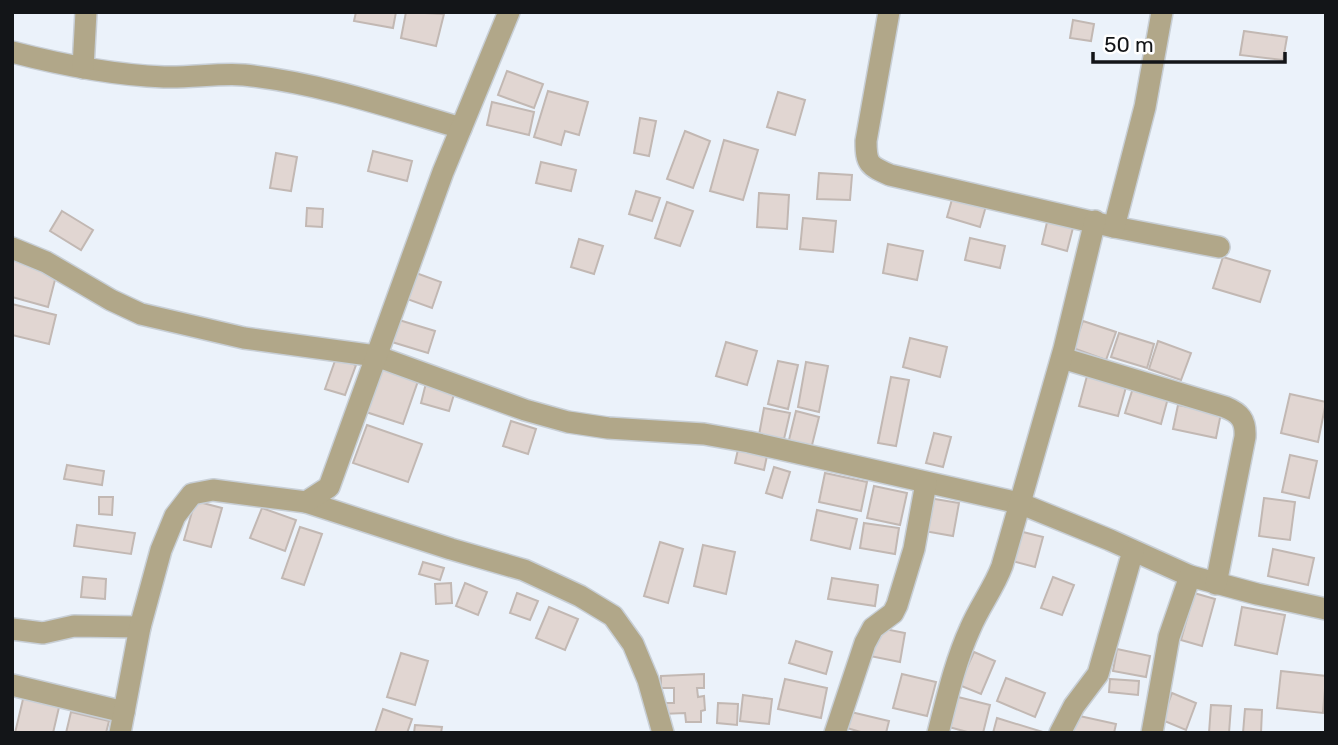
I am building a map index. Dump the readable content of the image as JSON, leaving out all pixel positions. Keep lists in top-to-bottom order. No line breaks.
{"scale_bar":"50 m"}
